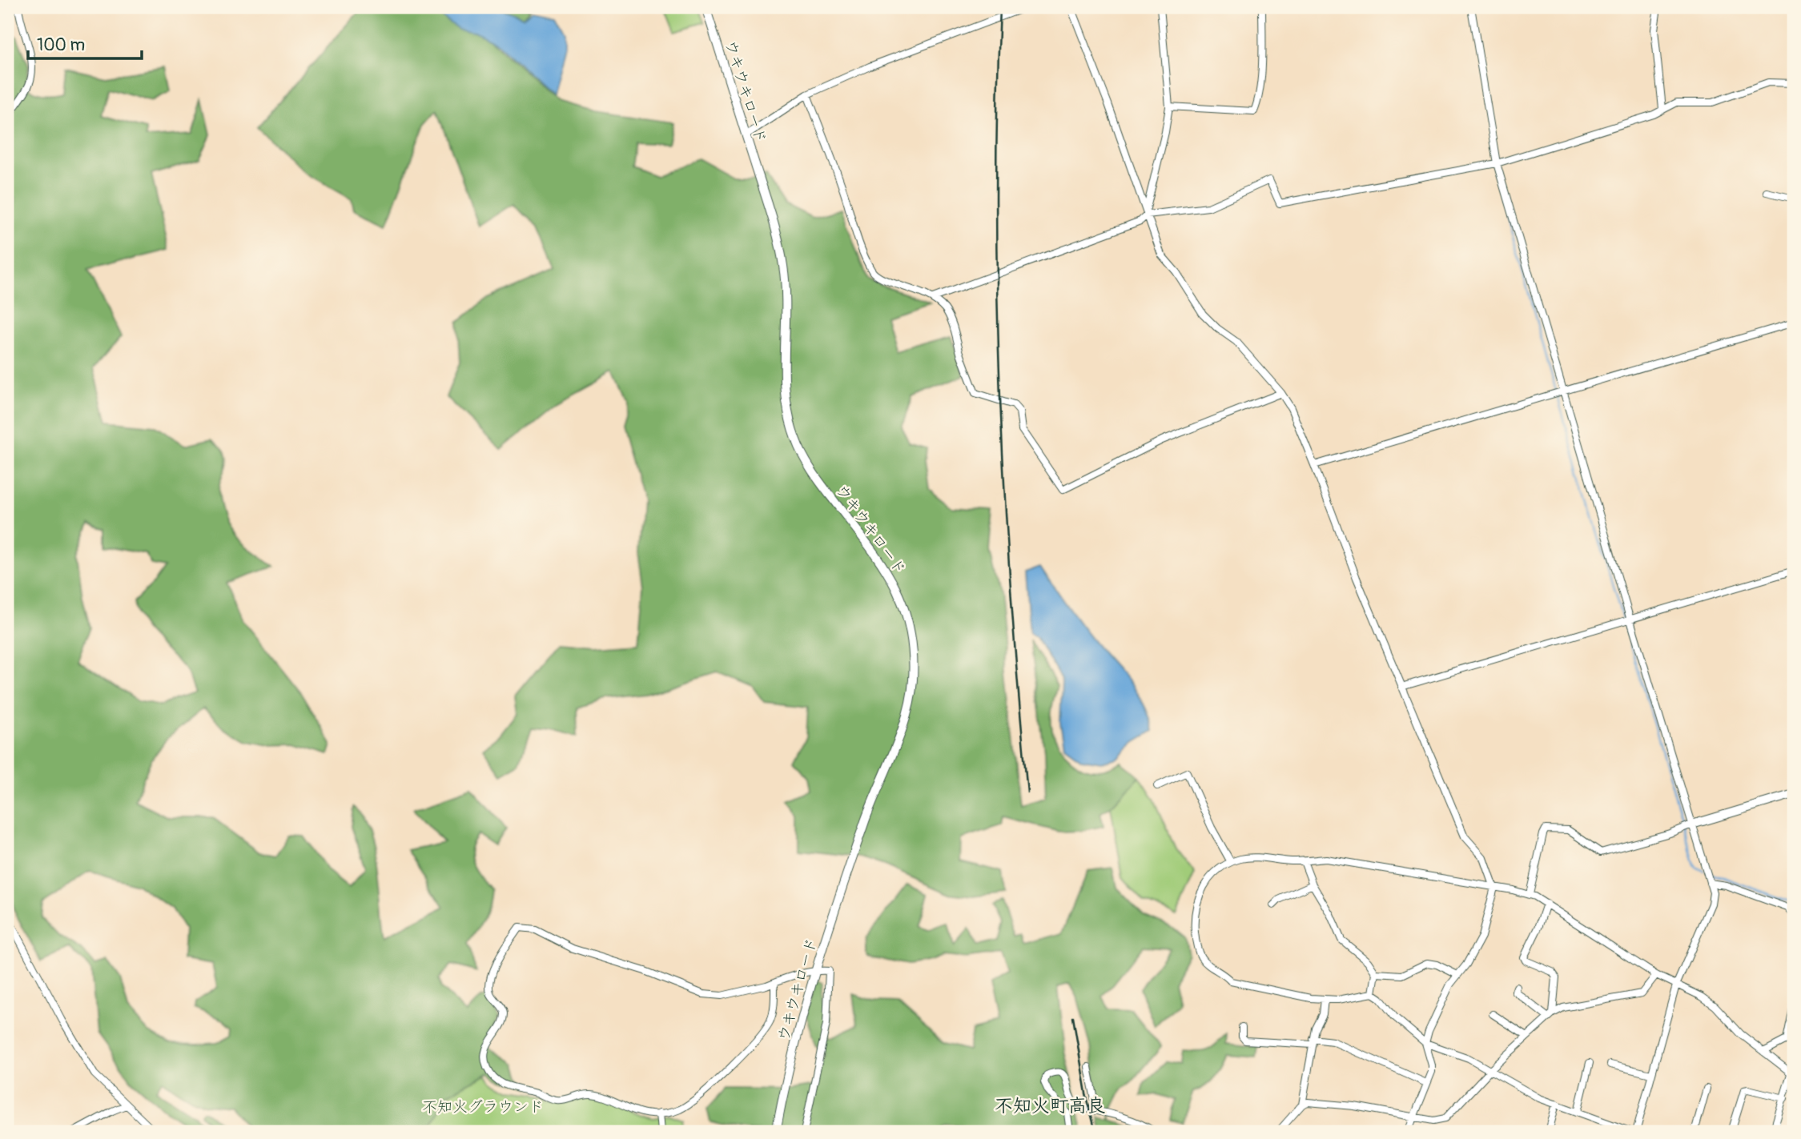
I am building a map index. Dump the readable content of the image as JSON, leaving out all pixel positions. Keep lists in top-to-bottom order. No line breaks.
{"streets":{"street":["ウキウキロード"]},"districts":["不知火町高良"],"parks":["不知火グラウンド"],"scale_bar":"100 m"}
